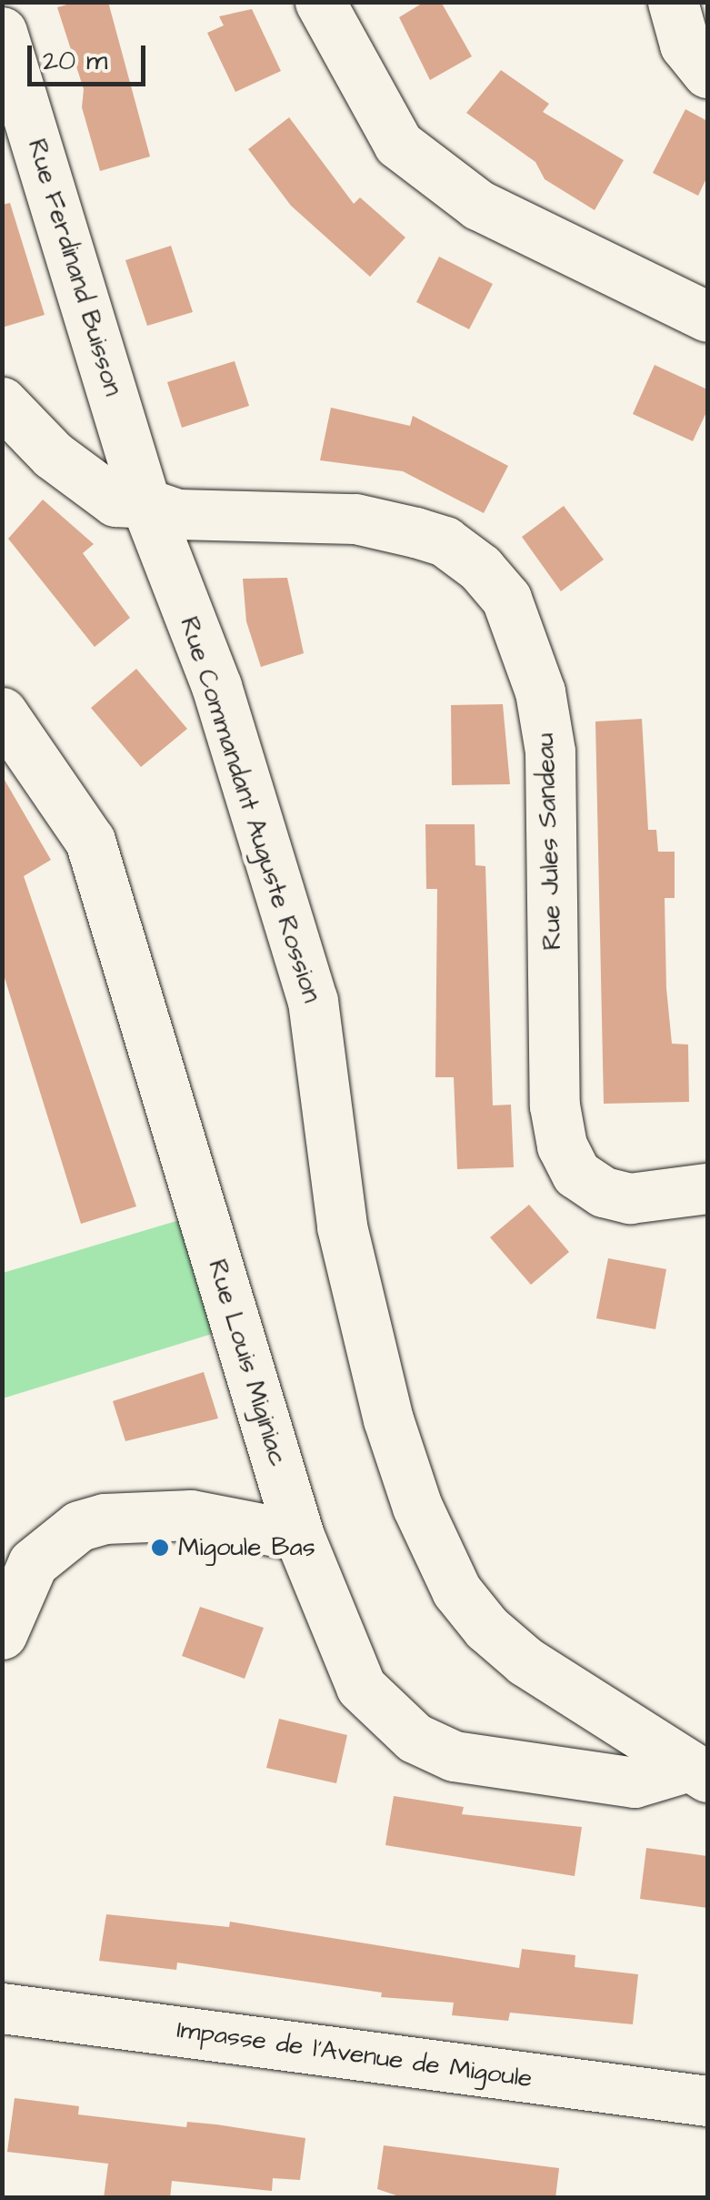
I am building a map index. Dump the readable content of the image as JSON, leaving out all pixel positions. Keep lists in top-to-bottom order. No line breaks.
{"streets":{"street":["Rue Ferdinand Buisson","Rue Commandant Auguste Rossion","Rue Jules Sandeau","Rue Louis Miginiac","Impasse de l'Avenue de Migoule"]},"crossings":[["Rue Ferdinand Buisson","Rue Commandant Auguste Rossion"],["Rue Ferdinand Buisson","Rue Jules Sandeau"],["Rue Commandant Auguste Rossion","Rue Jules Sandeau"],["Rue Commandant Auguste Rossion","Rue Louis Miginiac"]],"places":["Migoule Bas"],"scale_bar":"20 m"}
